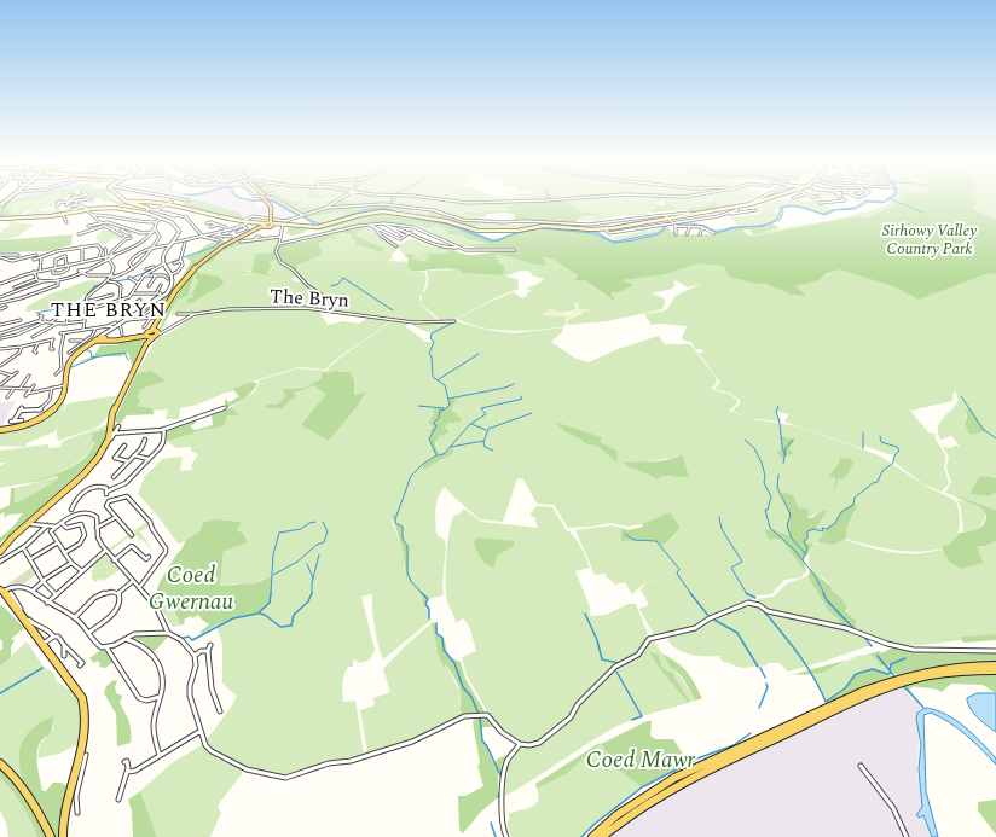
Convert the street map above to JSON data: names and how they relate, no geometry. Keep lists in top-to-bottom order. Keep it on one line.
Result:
{"streets":{"street":["The Bryn"]},"districts":["THE BRYN"],"parks":["Sirhowy Valley Country Park","Coed Gwernau","Coed Mawr"]}
